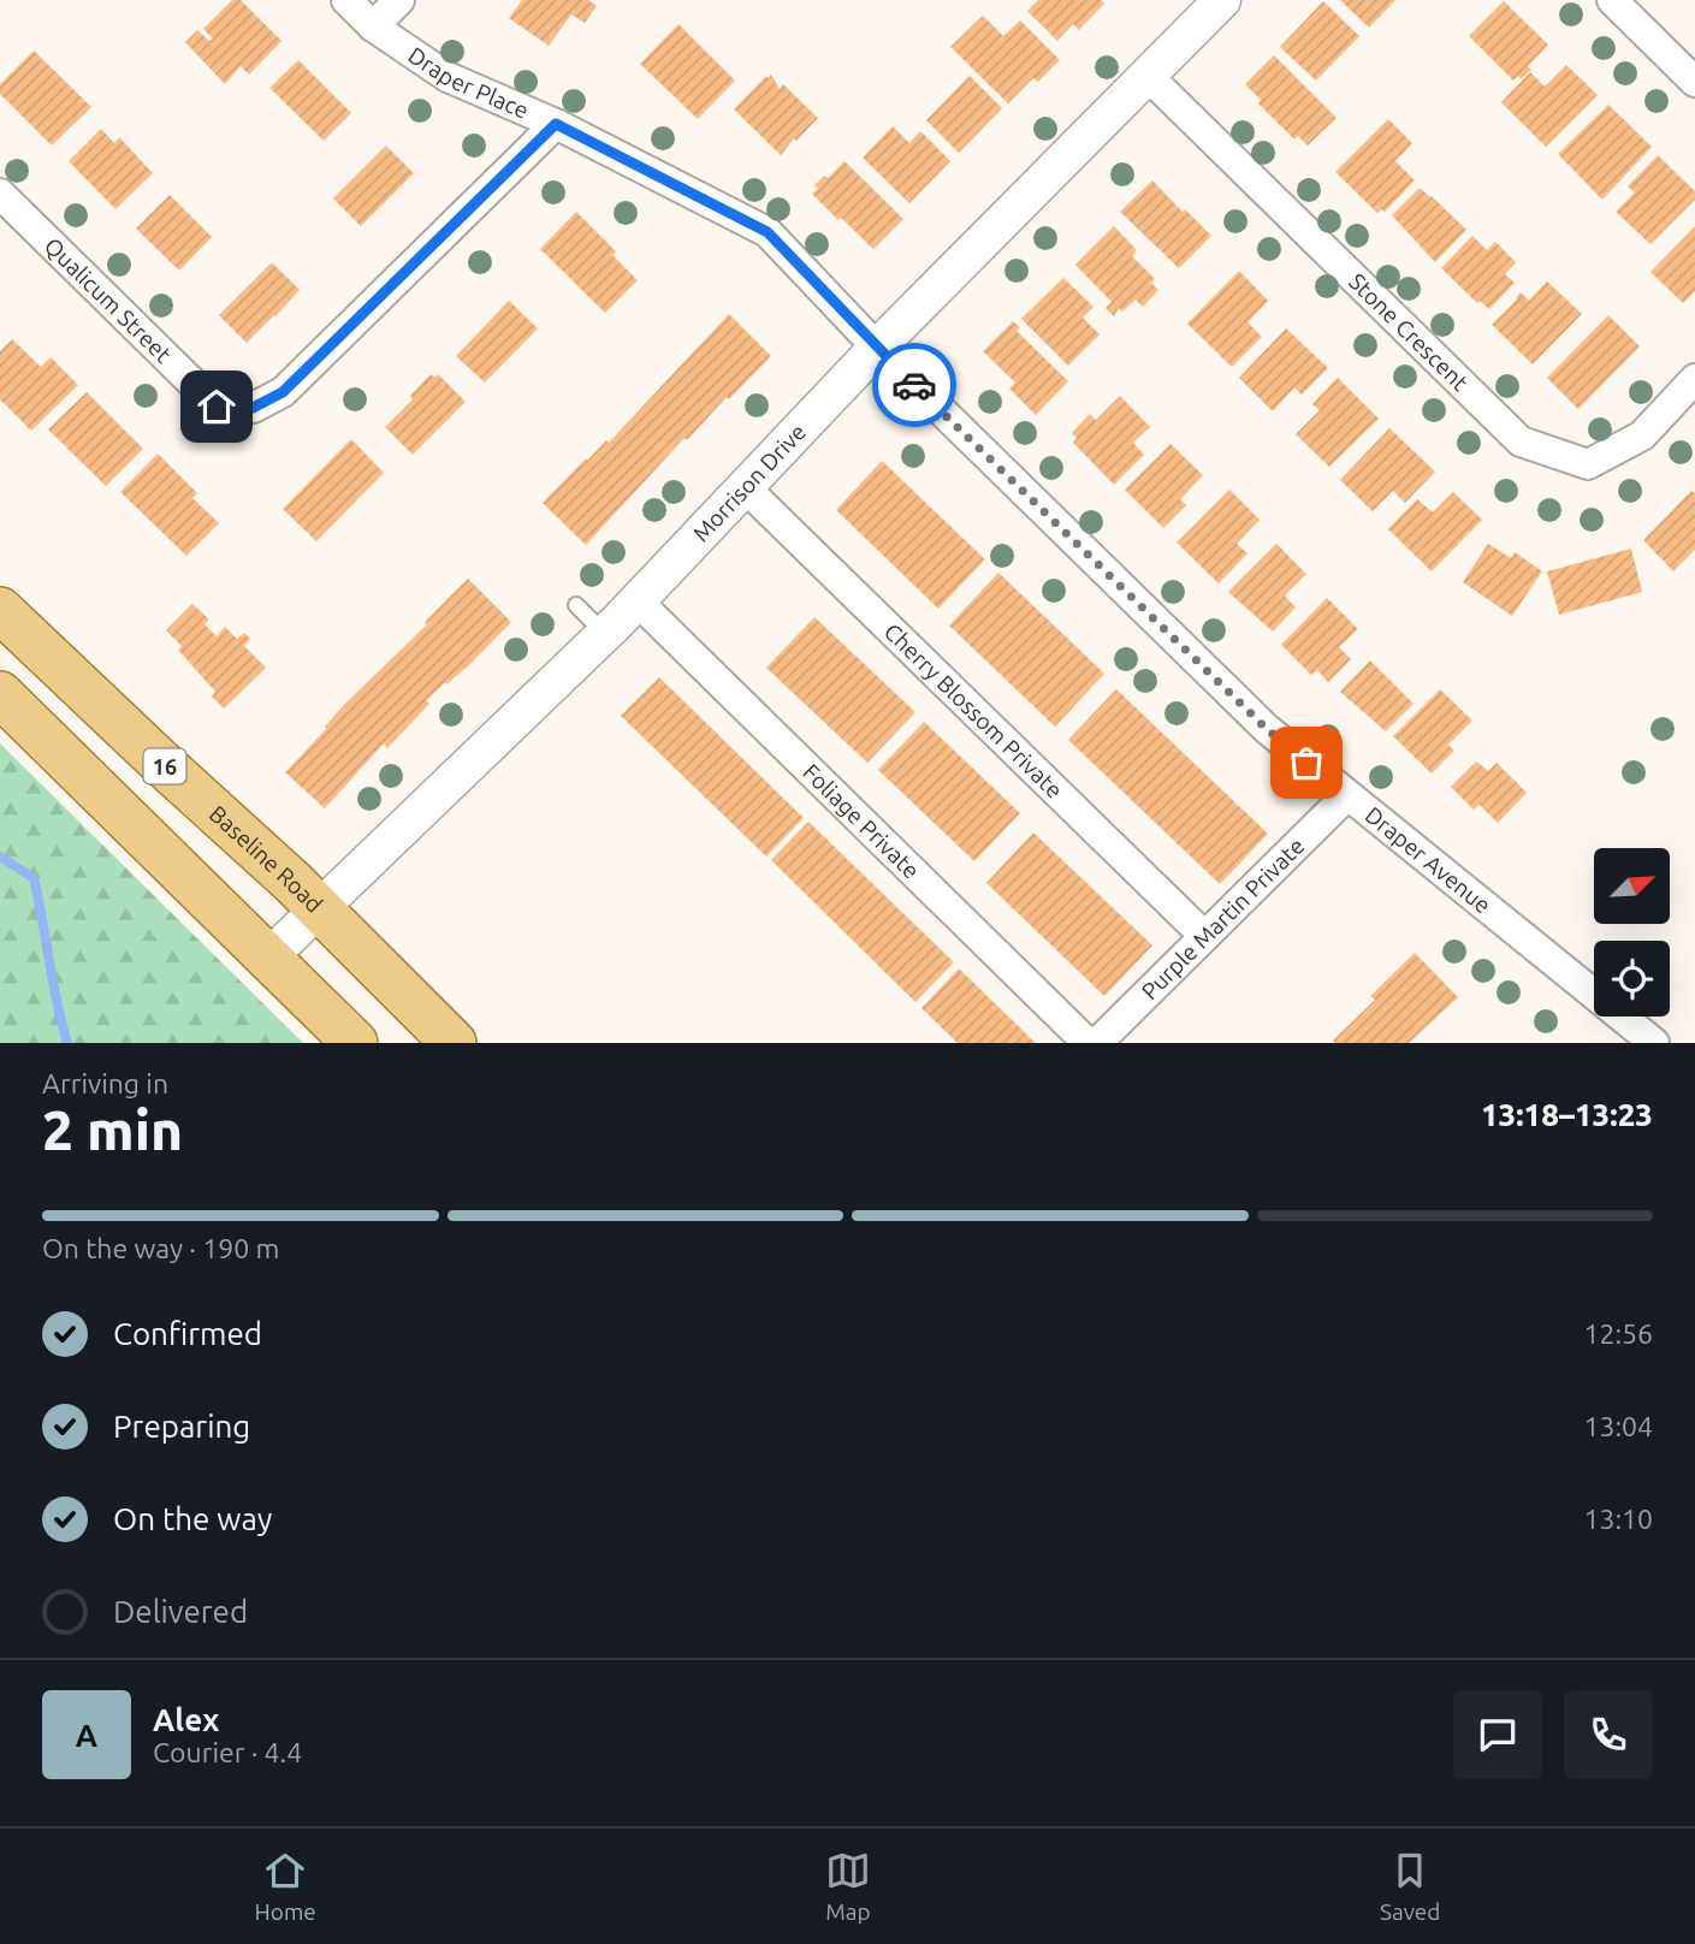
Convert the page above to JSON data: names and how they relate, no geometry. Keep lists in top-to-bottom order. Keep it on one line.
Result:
{"streets":{"main road":["16","Baseline Road"],"street":["Draper Place","Qualicum Street","Stone Crescent","Morrison Drive","Cherry Blossom Private","Foliage Private","Draper Avenue","Purple Martin Private"]},"crossings":[["Draper Place","Qualicum Street"],["Draper Place","Draper Avenue"],["Stone Crescent","Morrison Drive"],["Morrison Drive","Cherry Blossom Private"],["Morrison Drive","Foliage Private"],["Morrison Drive","Baseline Road"],["Morrison Drive","Draper Avenue"],["Cherry Blossom Private","Purple Martin Private"],["Draper Avenue","Purple Martin Private"]],"north":"top right","page":{"heading":["2 min","Arriving in","13:18–13:23"],"panel":["Alex","Courier · 4.4"],"bar":"On the way · 190 m","list":[["Confirmed","12:56"],["Preparing","13:04"],["On the way","13:10"],"Delivered"],"round":"A","tabs":["Home","Map","Saved"]}}
